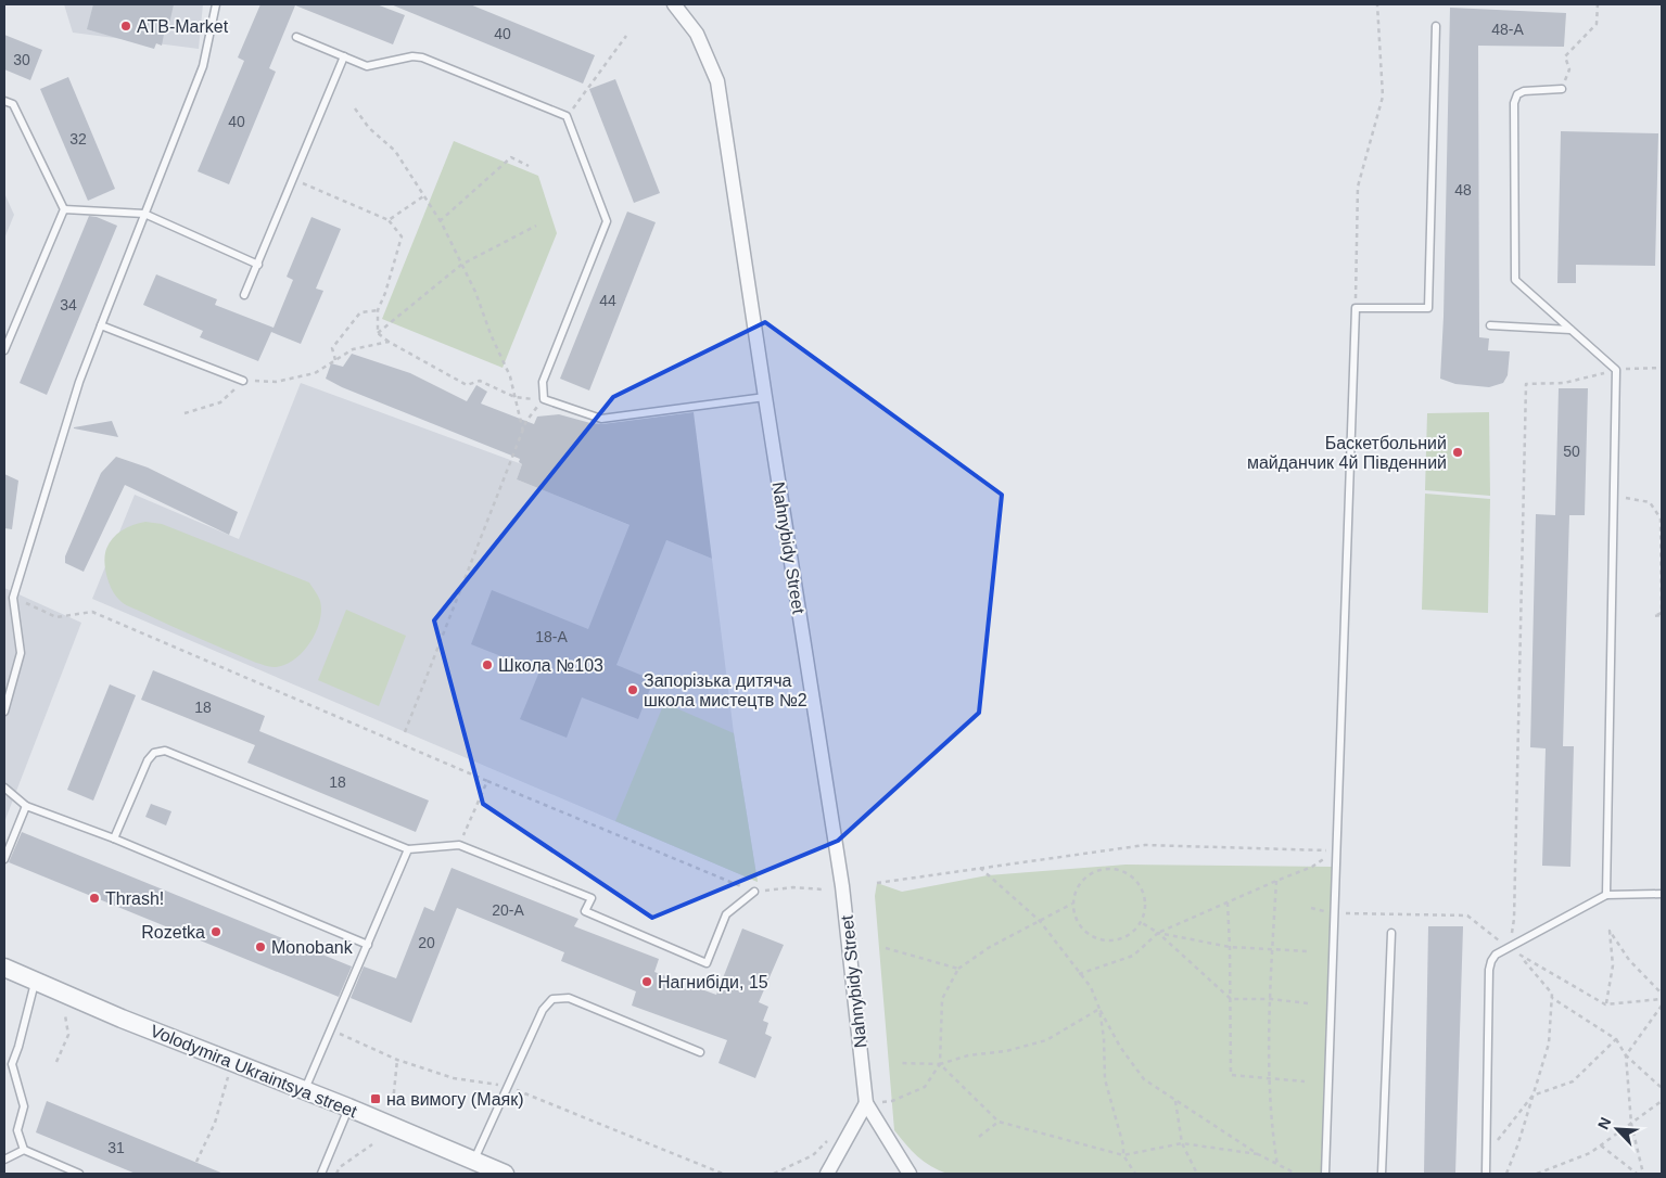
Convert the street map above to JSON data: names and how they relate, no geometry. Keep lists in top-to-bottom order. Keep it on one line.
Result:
{"streets":{"street":["Nahnybidy Street","Volodymira Ukraintsya street"]},"places":{"other":["ATB-Market","Баскетбольний майданчик 4й Південний","Школа №103","Запорізька дитяча школа мистецтв №2","Thrash!","Rozetka","Monobank","Нагнибіди, 15"],"transit":["на вимогу (Маяк)"]},"house_numbers":["48-А","40","30","40","32","48","44","34","50","18-А","18","18","20-А","20","31"],"north":"top left"}
